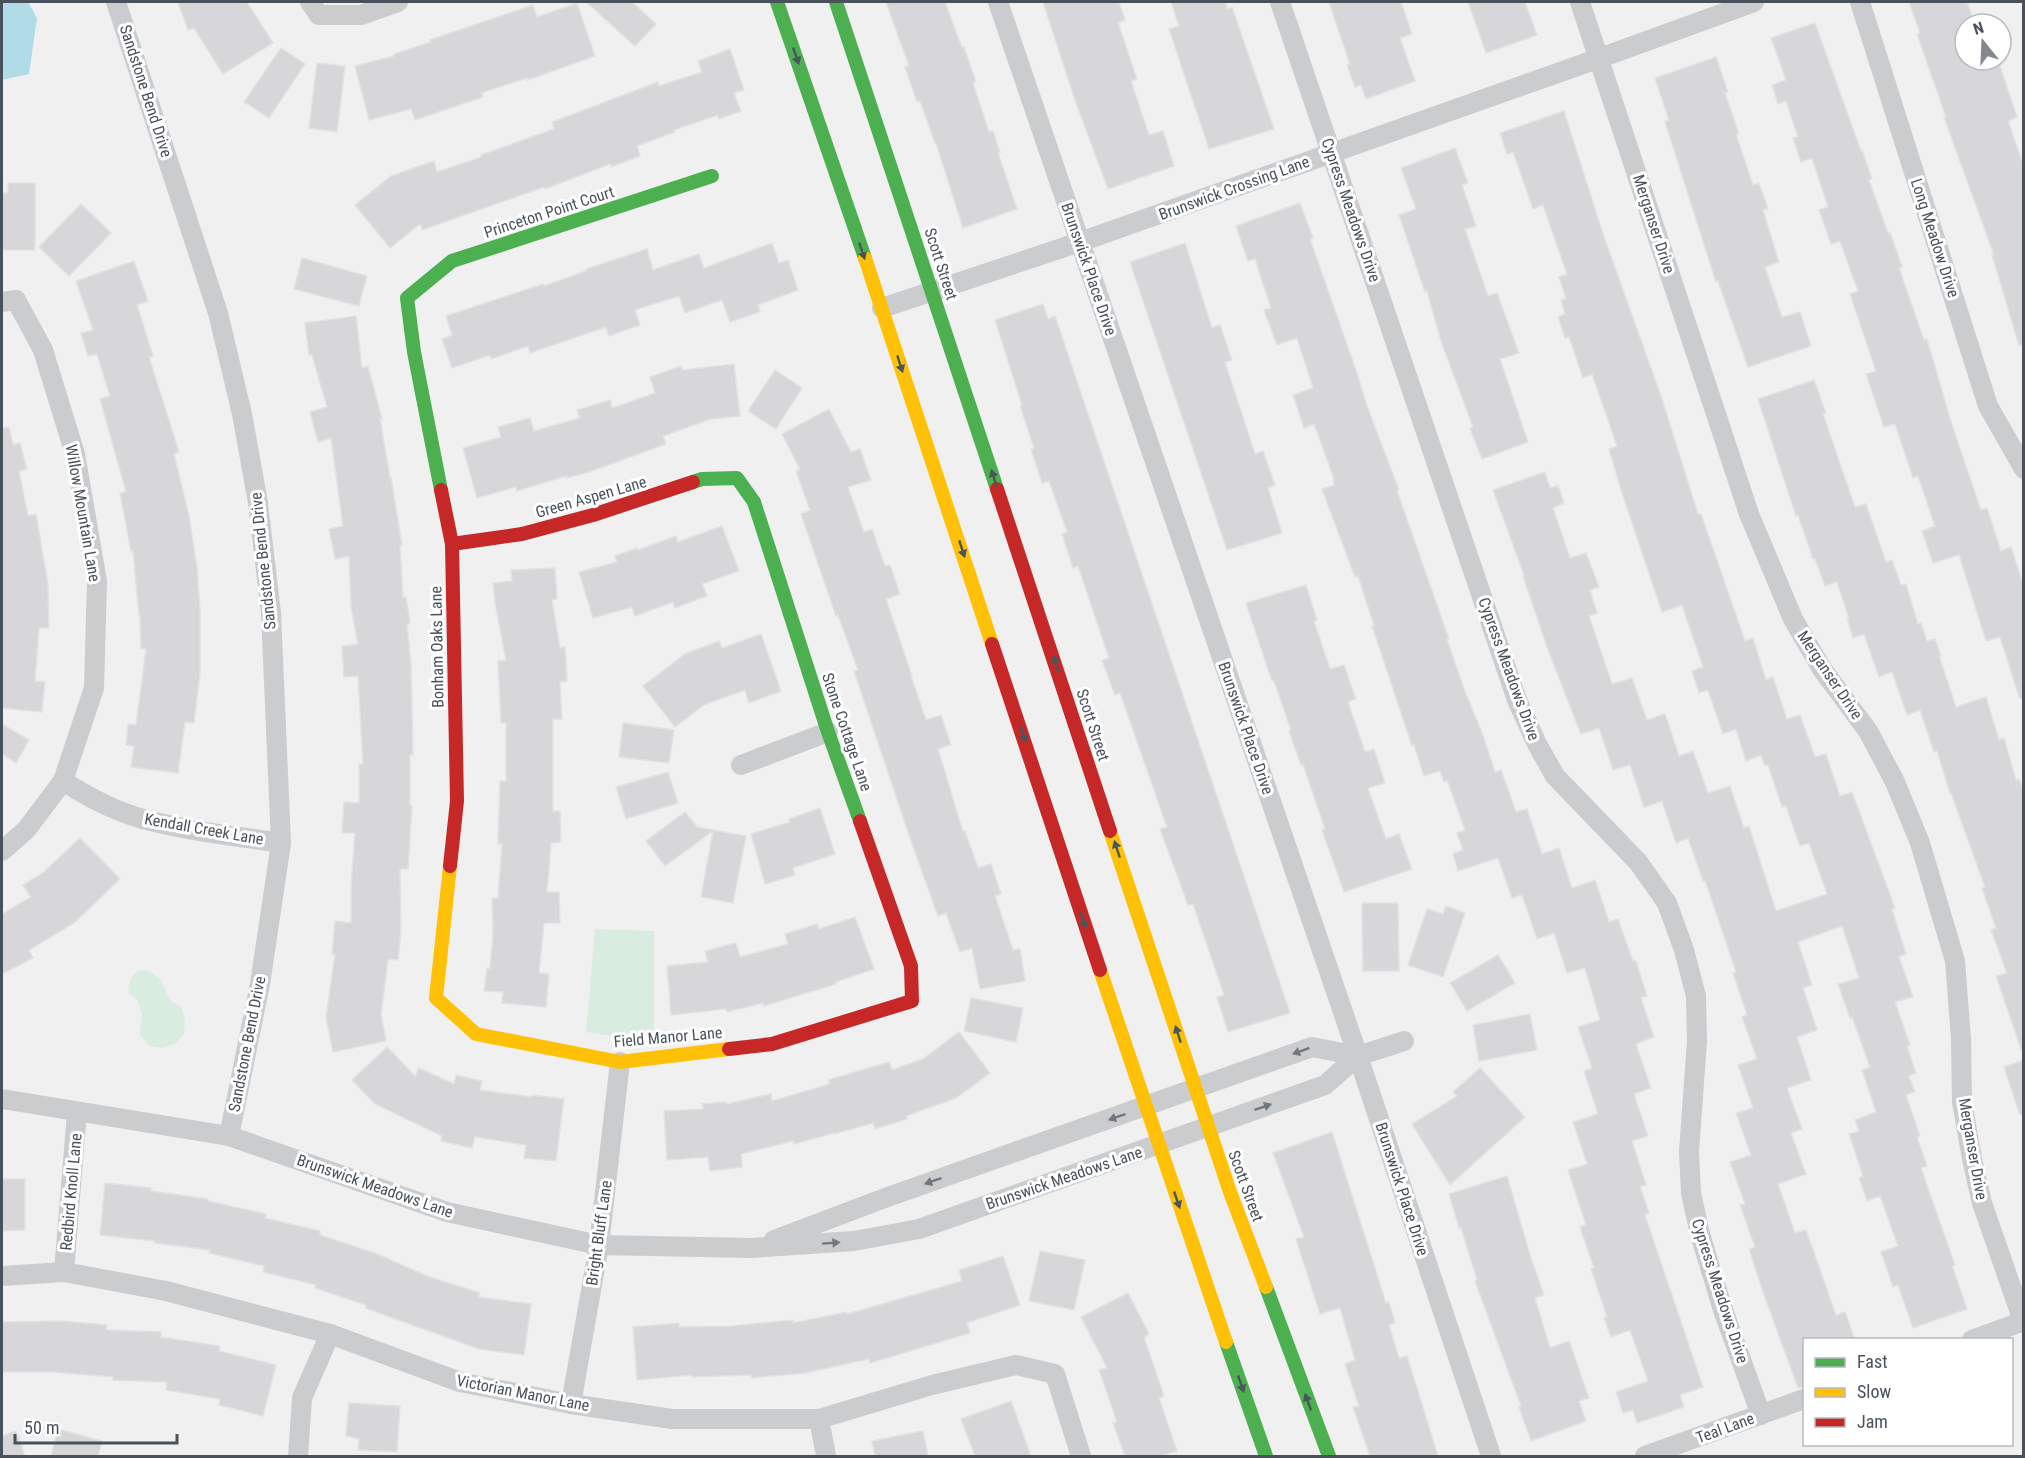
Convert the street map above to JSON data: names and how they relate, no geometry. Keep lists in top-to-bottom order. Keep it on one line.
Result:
{"streets":{"main road":["Princeton Point Court","Scott Street","Green Aspen Lane","Bonham Oaks Lane","Stone Cottage Lane","Field Manor Lane"],"street":["Sandstone Bend Drive","Brunswick Crossing Lane","Cypress Meadows Drive","Merganser Drive","Long Meadow Drive","Brunswick Place Drive","Willow Mountain Lane","Kendall Creek Lane","Brunswick Meadows Lane","Redbird Knoll Lane","Bright Bluff Lane","Victorian Manor Lane","Teal Lane"]},"crossings":[["Sandstone Bend Drive","Kendall Creek Lane"],["Sandstone Bend Drive","Brunswick Meadows Lane"],["Brunswick Crossing Lane","Cypress Meadows Drive"],["Brunswick Crossing Lane","Merganser Drive"],["Brunswick Crossing Lane","Scott Street"],["Brunswick Crossing Lane","Brunswick Place Drive"],["Cypress Meadows Drive","Teal Lane"],["Princeton Point Court","Bonham Oaks Lane"],["Scott Street","Brunswick Meadows Lane"],["Brunswick Place Drive","Brunswick Meadows Lane"],["Green Aspen Lane","Bonham Oaks Lane"],["Green Aspen Lane","Stone Cottage Lane"],["Willow Mountain Lane","Kendall Creek Lane"],["Bonham Oaks Lane","Field Manor Lane"],["Stone Cottage Lane","Field Manor Lane"],["Field Manor Lane","Bright Bluff Lane"],["Brunswick Meadows Lane","Redbird Knoll Lane"],["Brunswick Meadows Lane","Bright Bluff Lane"],["Redbird Knoll Lane","Victorian Manor Lane"],["Bright Bluff Lane","Victorian Manor Lane"]],"legend":["Fast","Slow","Jam"],"scale_bar":"50 m","north":"top"}
